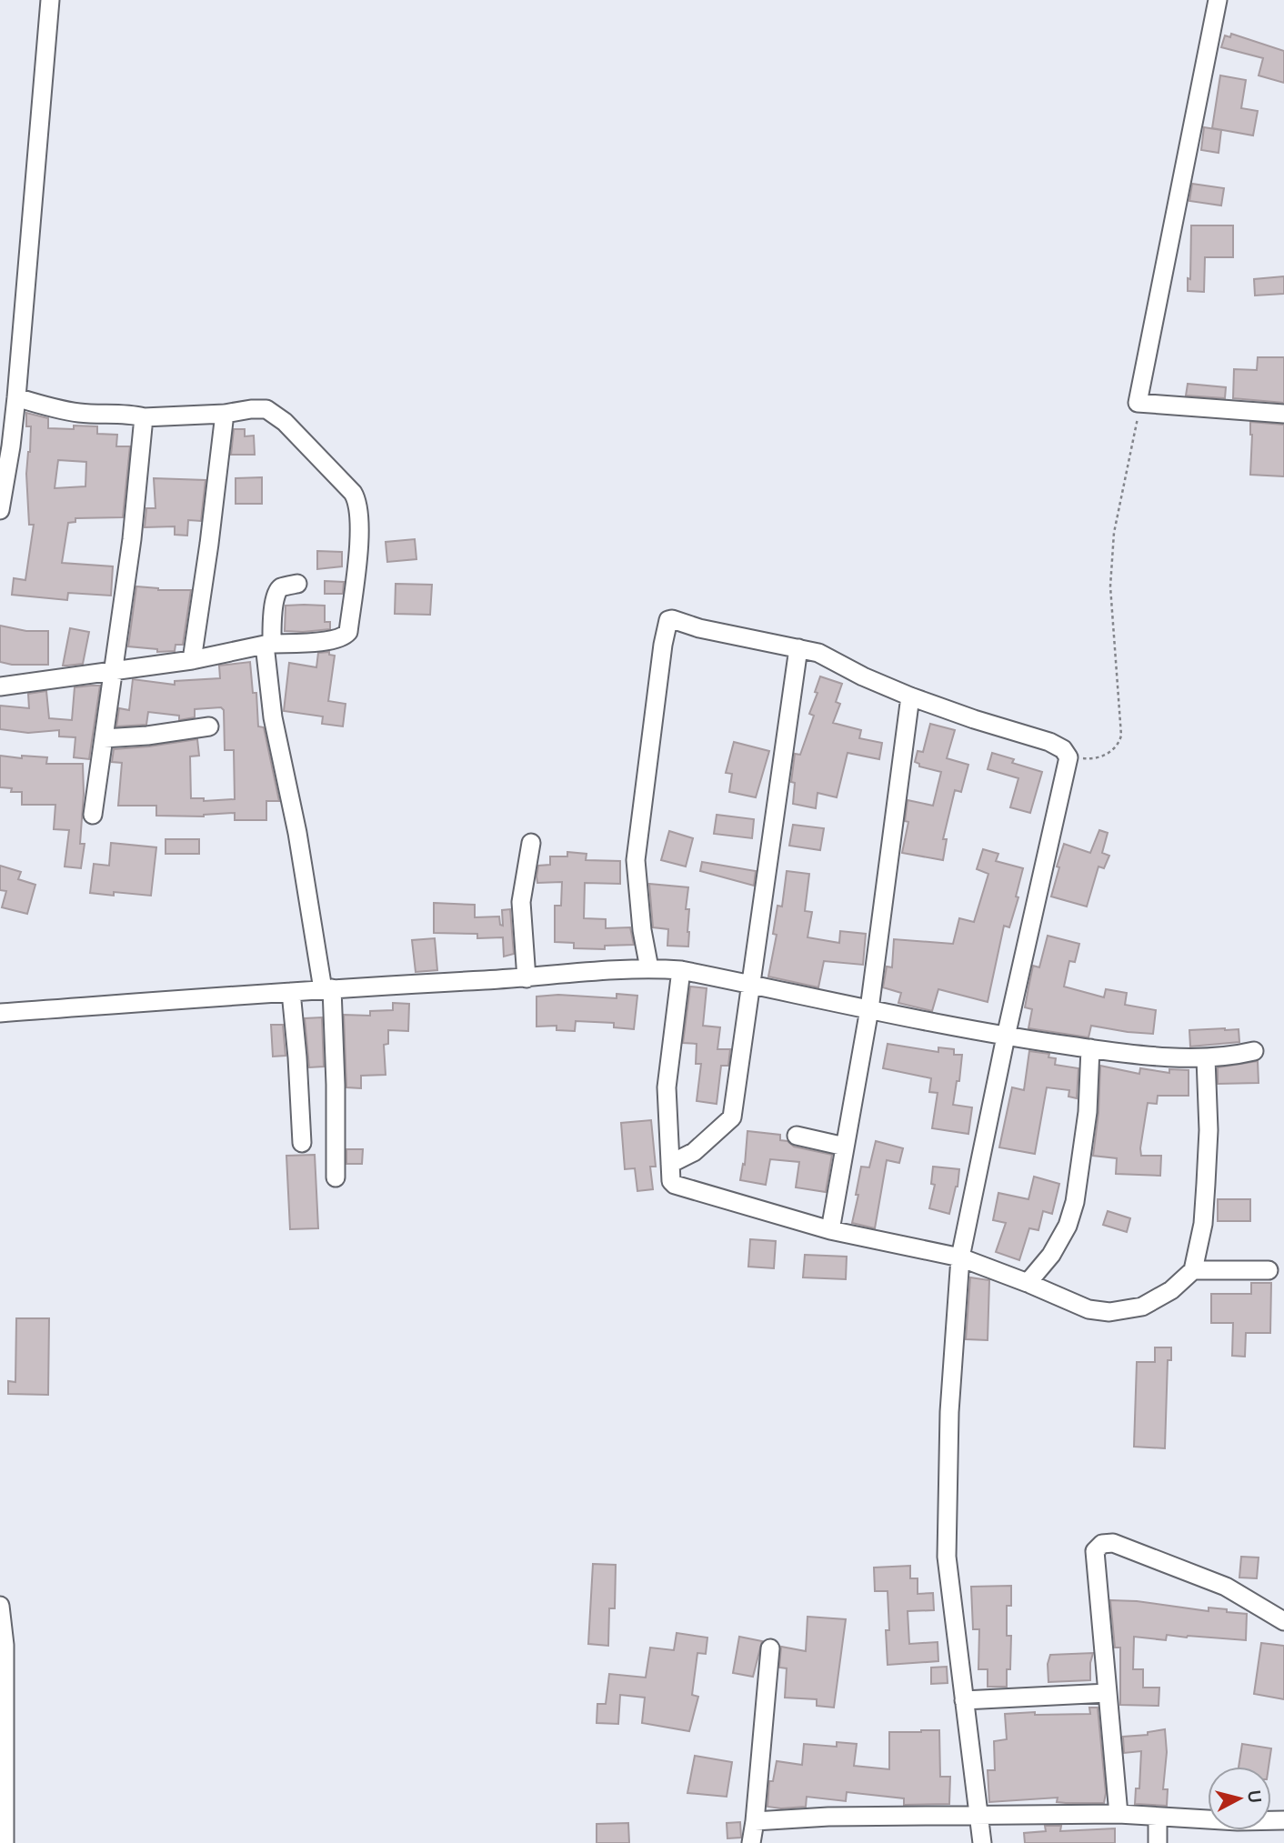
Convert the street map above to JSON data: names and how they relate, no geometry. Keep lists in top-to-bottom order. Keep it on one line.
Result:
{"north":"right"}
